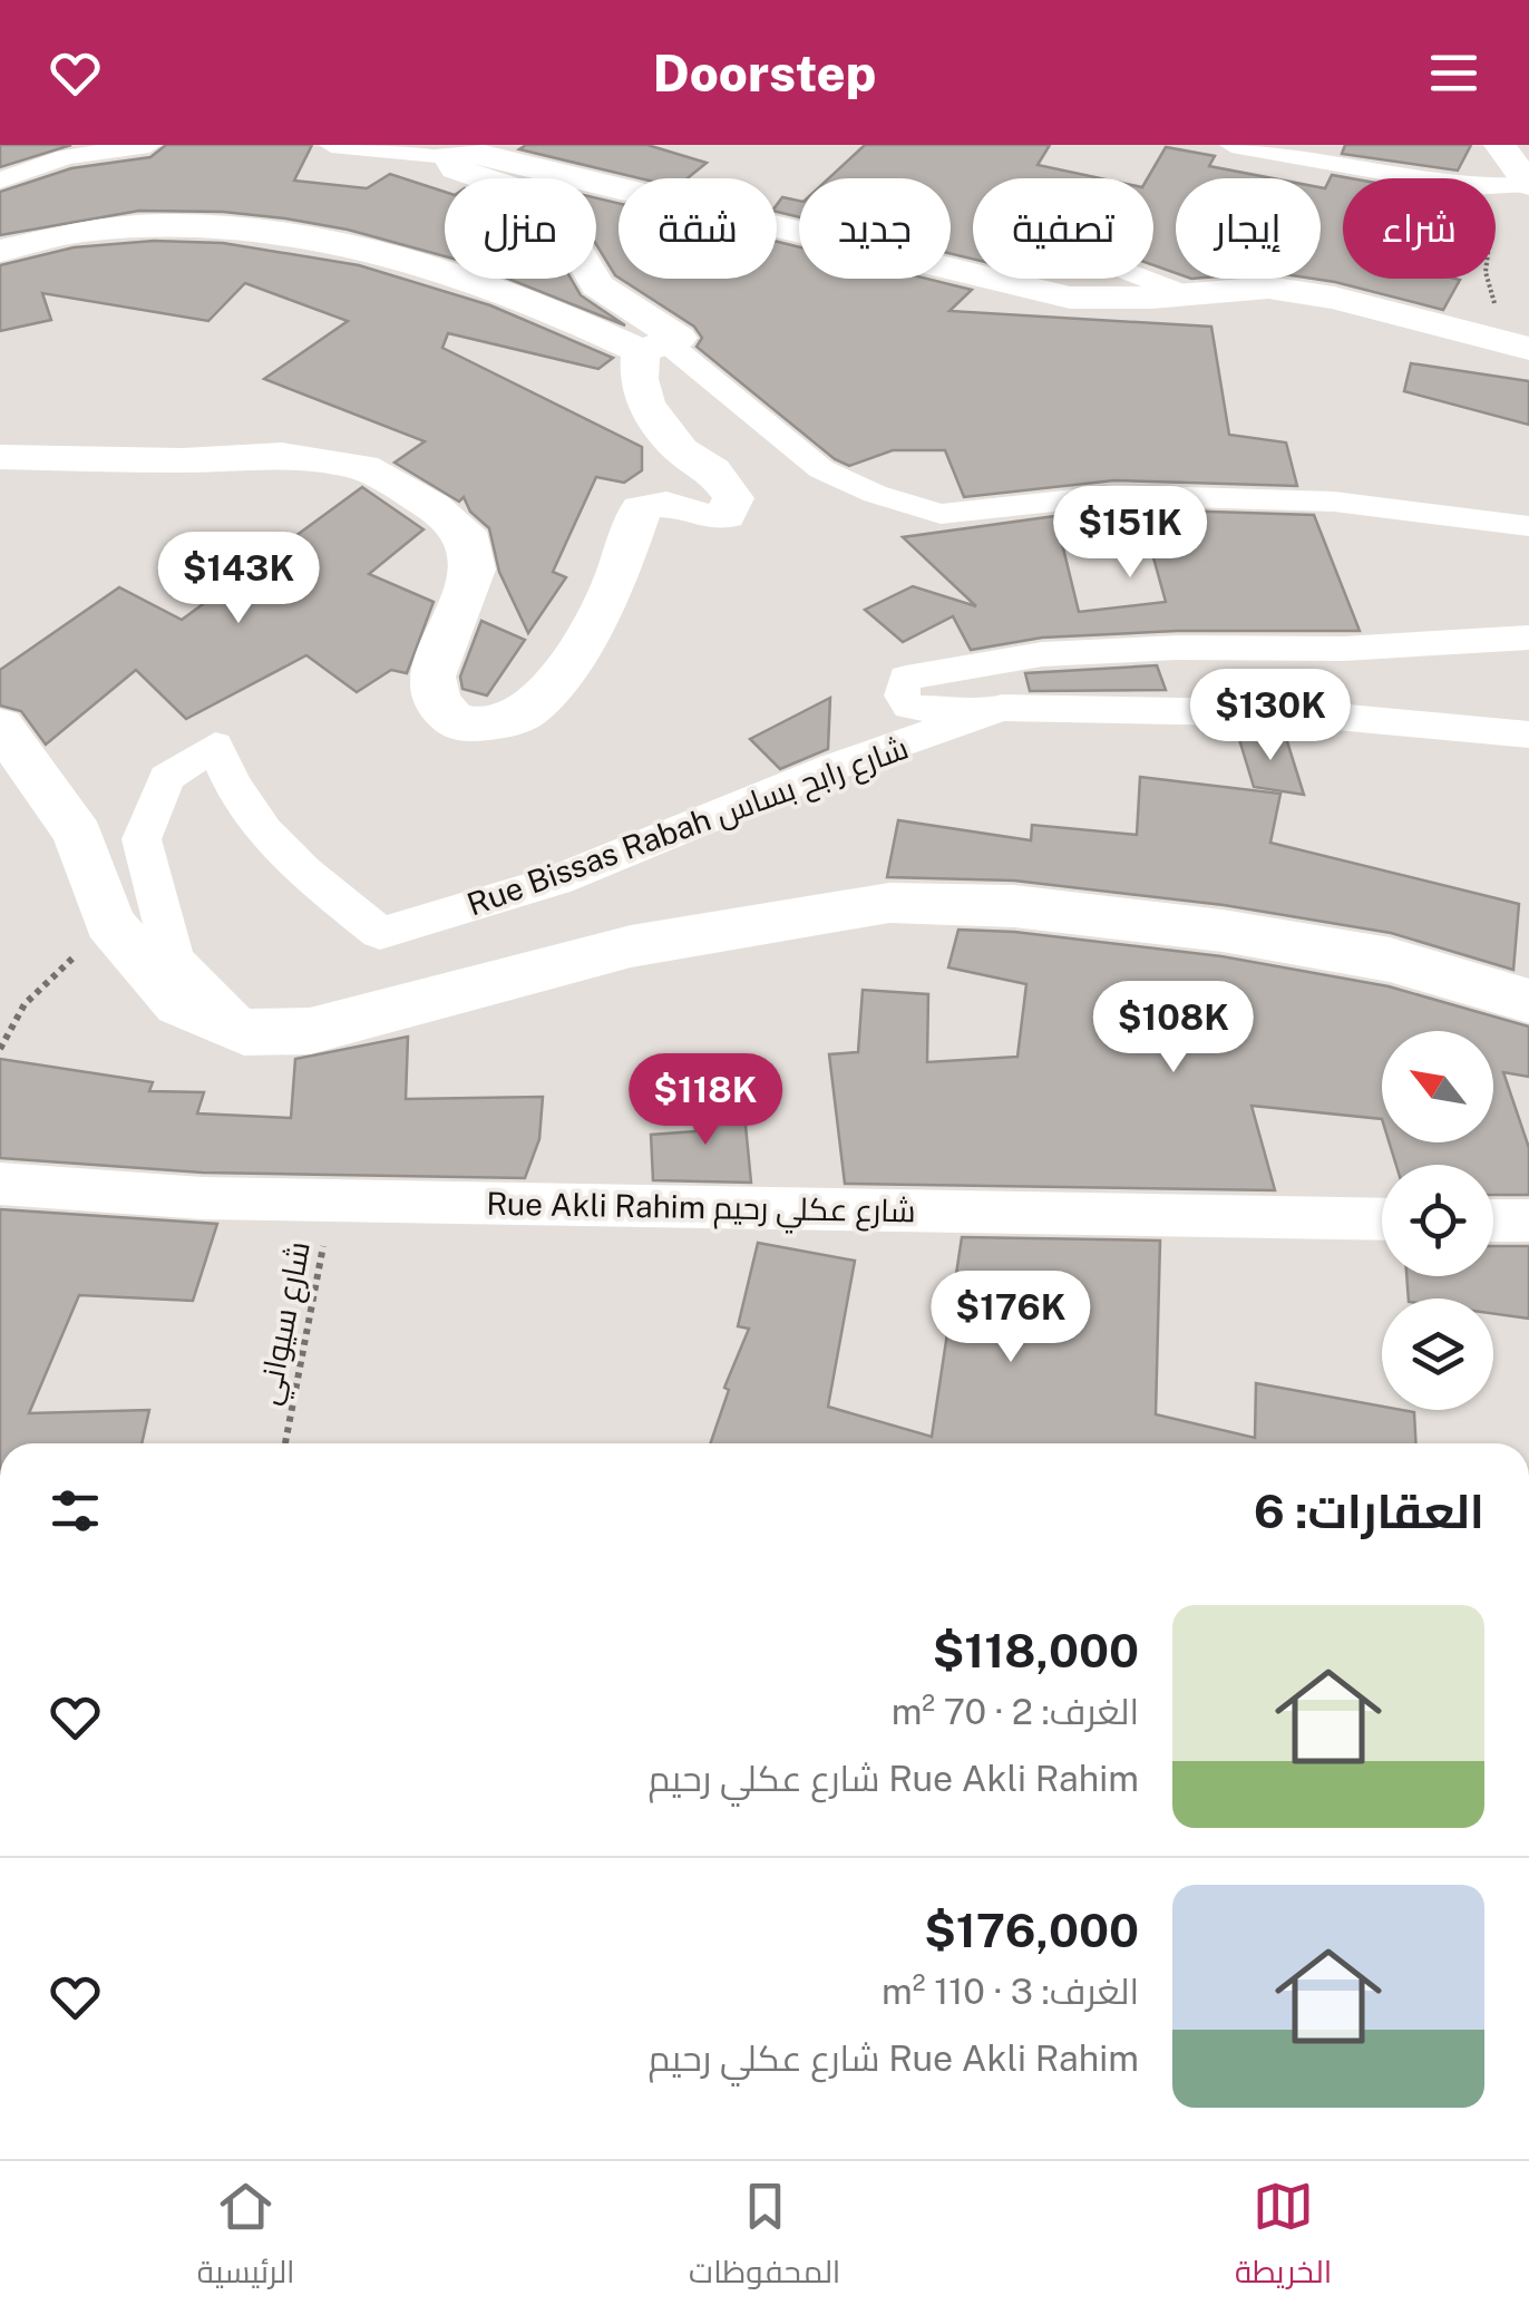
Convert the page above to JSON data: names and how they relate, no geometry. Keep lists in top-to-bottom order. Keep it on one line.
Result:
{"streets":{"street":["Rue Bissas Rabah شارع رابح بساس","Rue Akli Rahim شارع عكلي رحيم"],"path":["شارع سيواني"]},"crossings":[["Rue Akli Rahim شارع عكلي رحيم","شارع سيواني"]],"north":"top left","page":{"header":"Doorstep","chip":["شراء","إيجار","تصفية","جديد","شقة","منزل"],"price":["$151K","$143K","$130K","$108K","$118K","$176K"],"heading":"العقارات: 6","list":[{"name":"$118,000","note":"الغرف: 2 · 70 m² · Rue Akli Rahim شارع عكلي رحيم"},{"name":"$176,000","note":"الغرف: 3 · 110 m² · Rue Akli Rahim شارع عكلي رحيم"}],"tabs":["الخريطة","المحفوظات","الرئيسية"]}}
